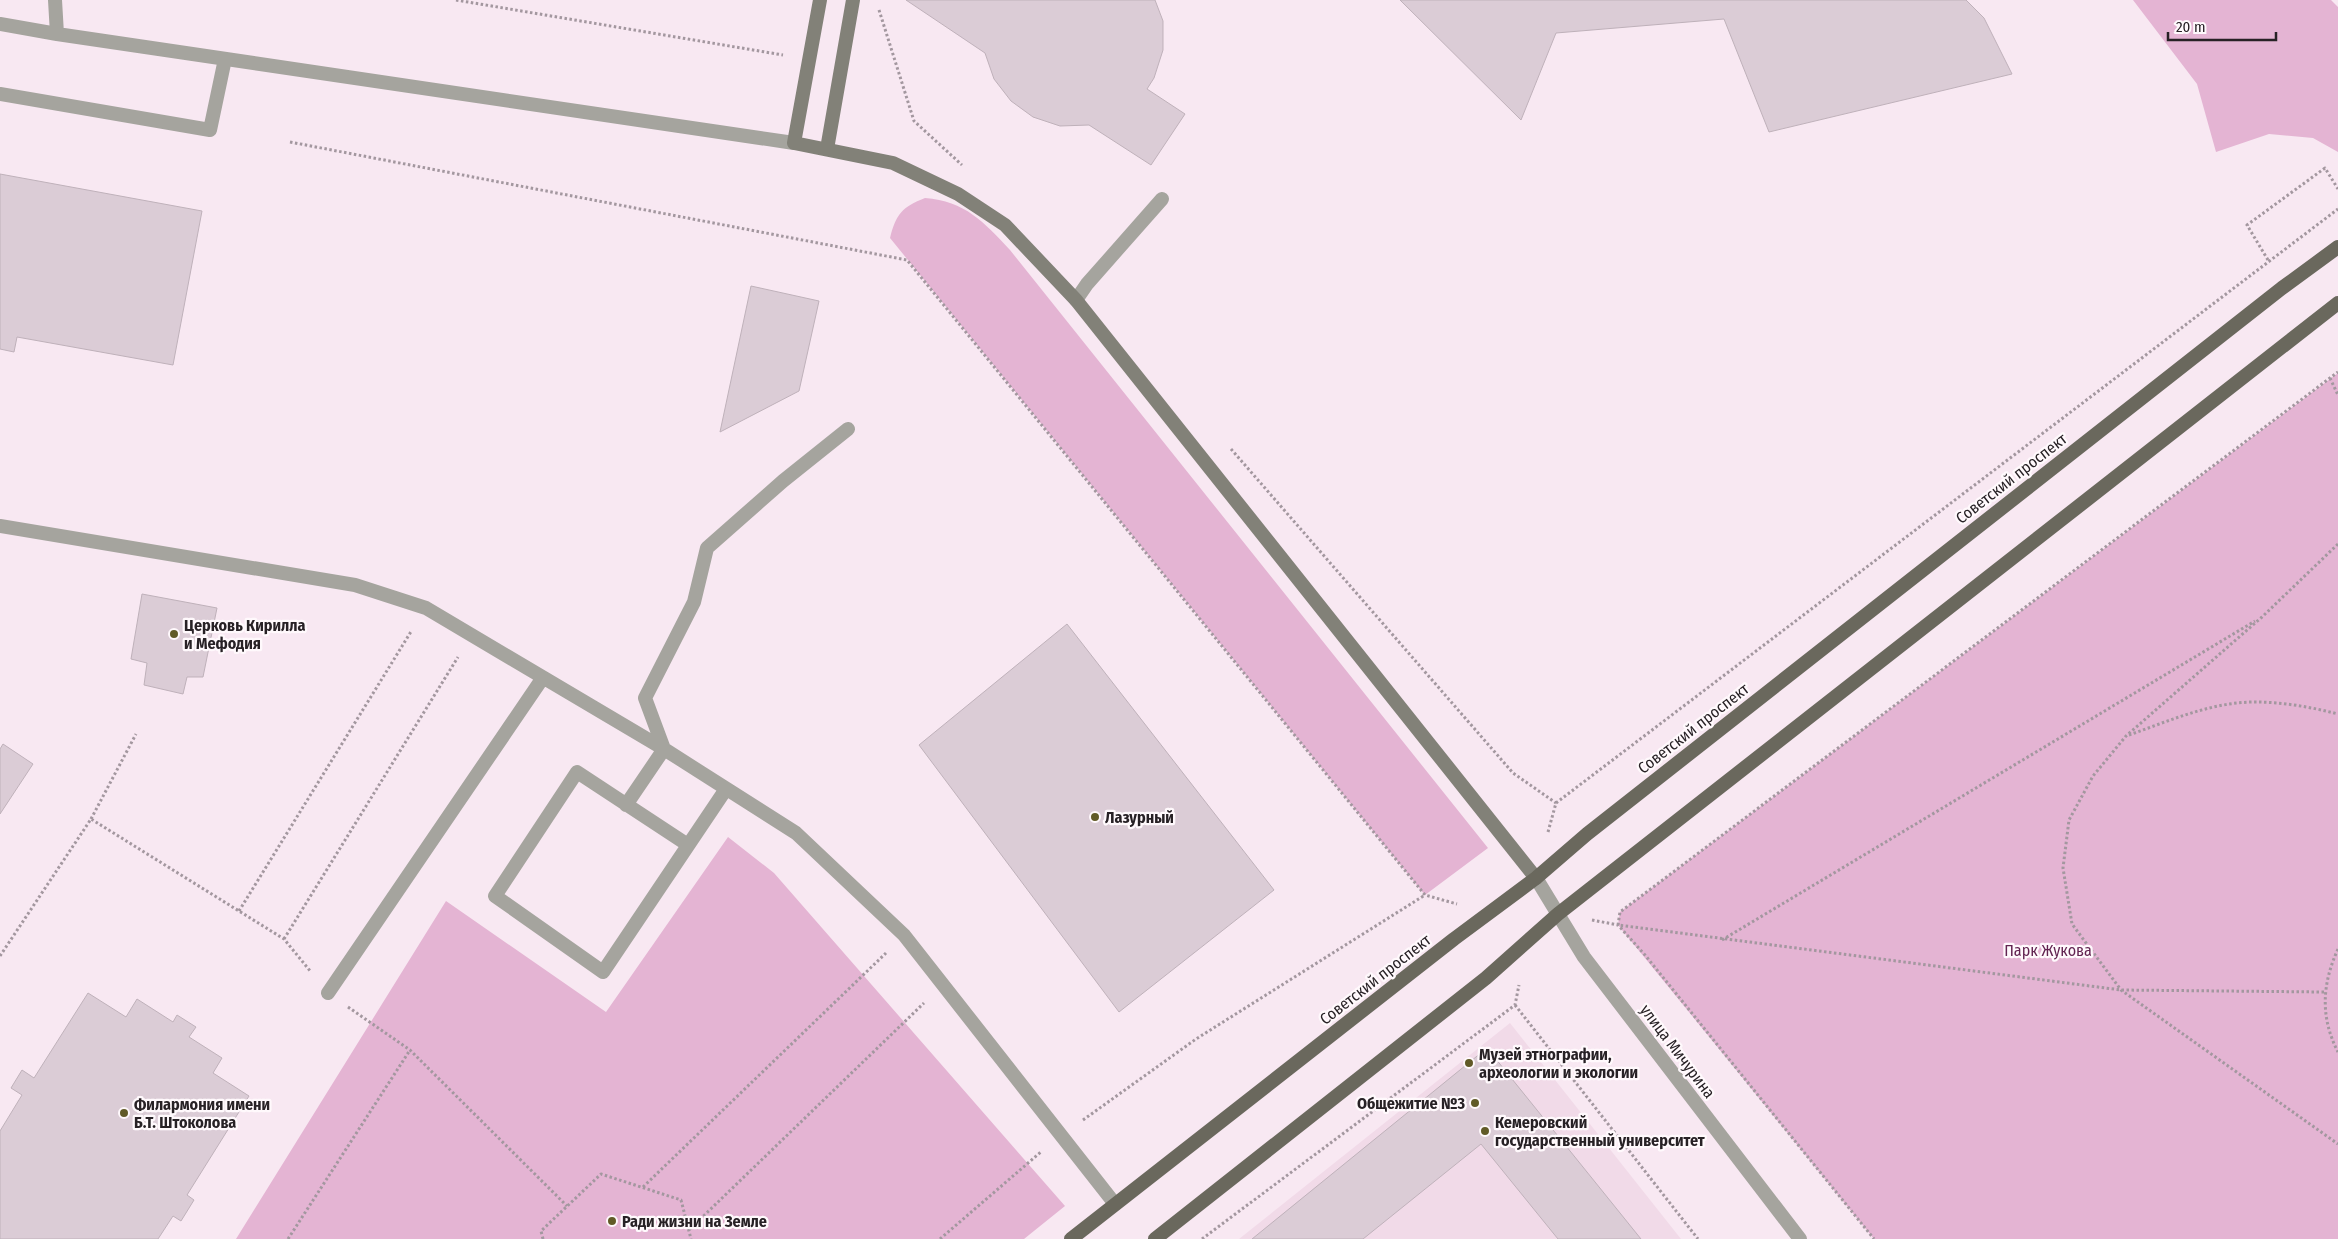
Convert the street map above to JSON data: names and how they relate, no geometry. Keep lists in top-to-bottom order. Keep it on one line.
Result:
{"streets":{"main road":["Советский проспект"],"street":["улица Мичурина"]},"crossings":[["Советский проспект","улица Мичурина"]],"parks":["Парк Жукова"],"places":["Церковь Кирилла и Мефодия","Лазурный","Музей этнографии, археологии и экологии","Общежитие №3","Филармония имени Б.Т. Штоколова","Кемеровский государственный университет","Ради жизни на Земле"],"scale_bar":"20 m"}
